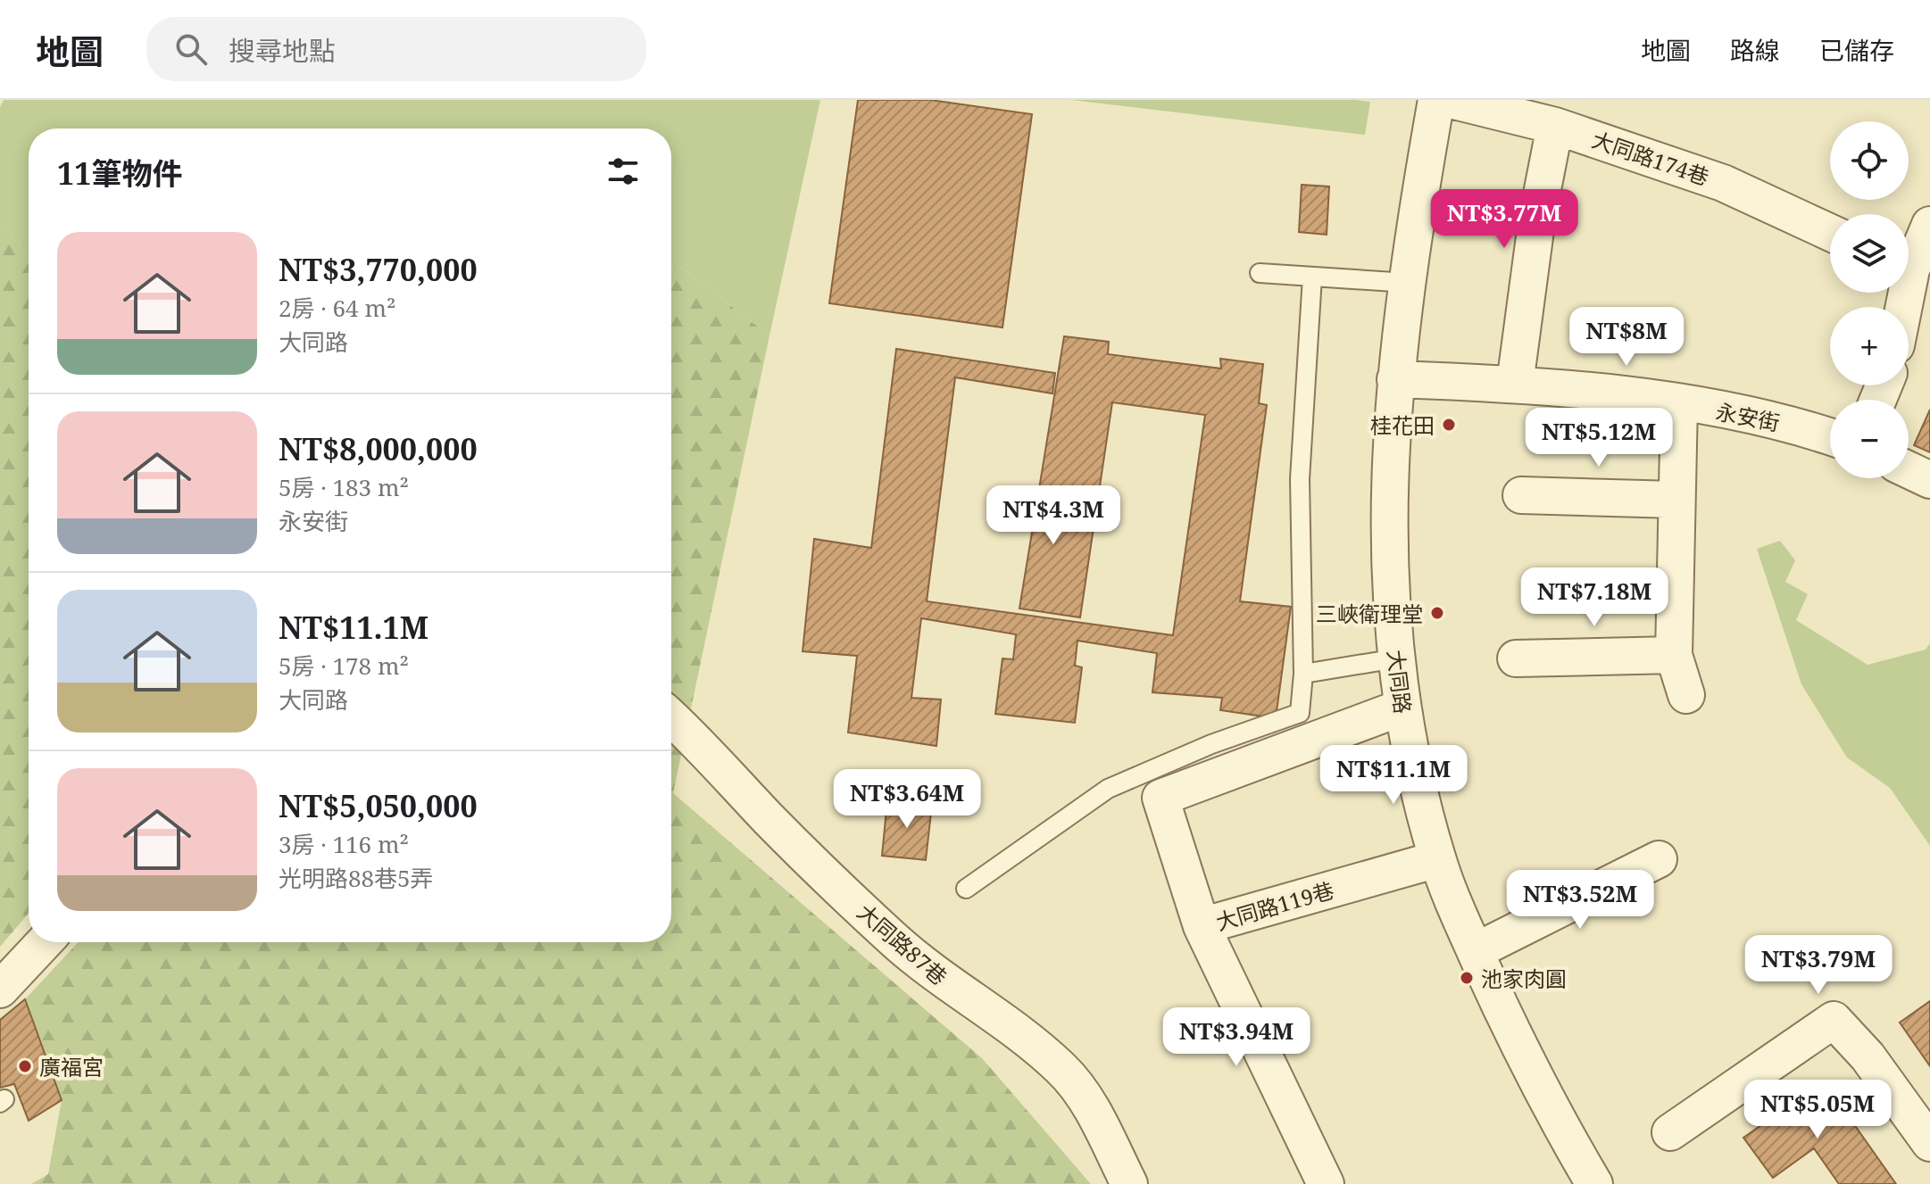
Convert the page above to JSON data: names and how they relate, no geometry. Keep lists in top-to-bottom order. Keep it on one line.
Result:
{"streets":{"street":["大同路174巷","永安街","大同路","大同路119巷","大同路87巷"]},"crossings":[["永安街","大同路"],["大同路","大同路119巷"]],"places":["桂花田","三峽衛理堂","池家肉圓","廣福宮"],"page":{"header":"地圖","search":"搜尋地點","nav":["地圖","路線","已儲存"],"map_buttons":["+","−"],"heading":"11筆物件","price":["NT$3.77M","NT$8M","NT$5.12M","NT$4.3M","NT$7.18M","NT$11.1M","NT$3.64M","NT$3.52M","NT$3.79M","NT$3.94M","NT$5.05M"],"list":[{"name":"NT$3,770,000","note":"2房 · 64 m² · 大同路"},{"name":"NT$8,000,000","note":"5房 · 183 m² · 永安街"},{"name":"NT$11.1M","note":"5房 · 178 m² · 大同路"},{"name":"NT$5,050,000","note":"3房 · 116 m² · 光明路88巷5弄"}]}}
